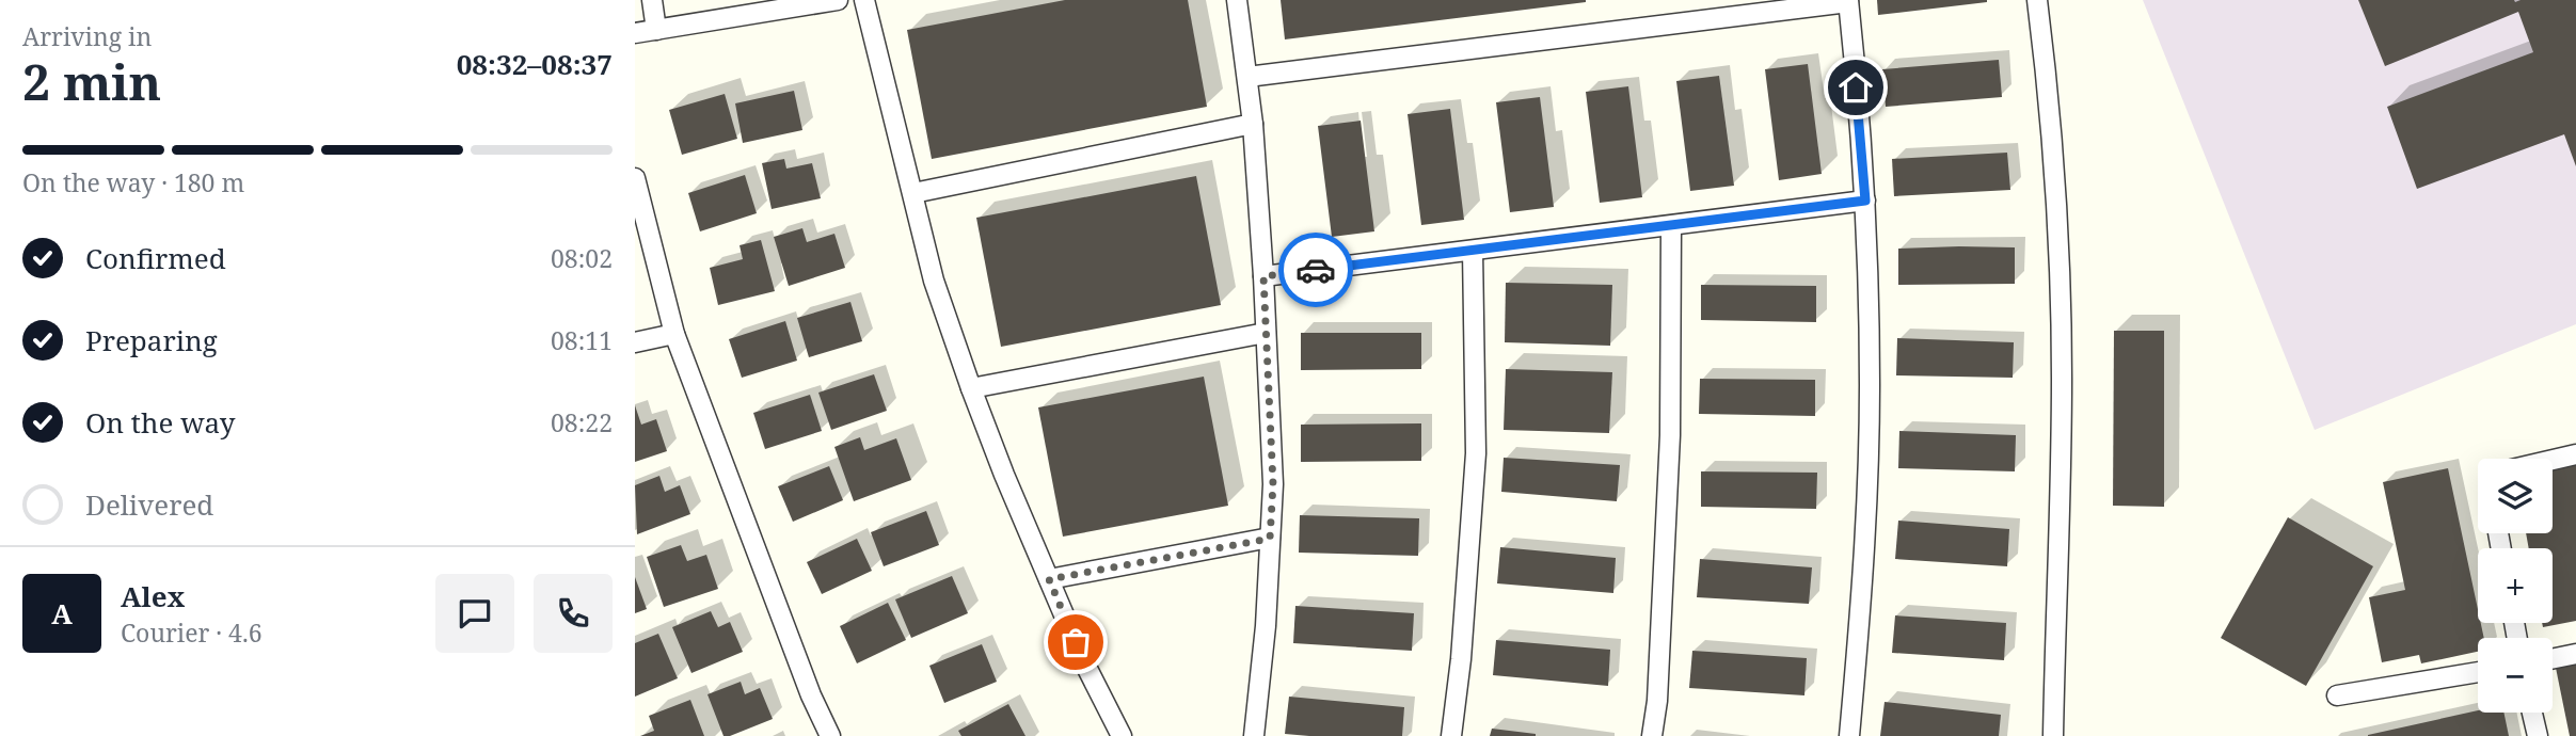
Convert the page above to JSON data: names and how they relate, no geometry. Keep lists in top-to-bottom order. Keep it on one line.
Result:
{"page":{"heading":["2 min","Arriving in","08:32–08:37"],"panel":["Alex","Courier · 4.6"],"bar":"On the way · 180 m","list":[["Confirmed","08:02"],["Preparing","08:11"],["On the way","08:22"],"Delivered"],"map_buttons":["+","−"],"round":"A"}}
